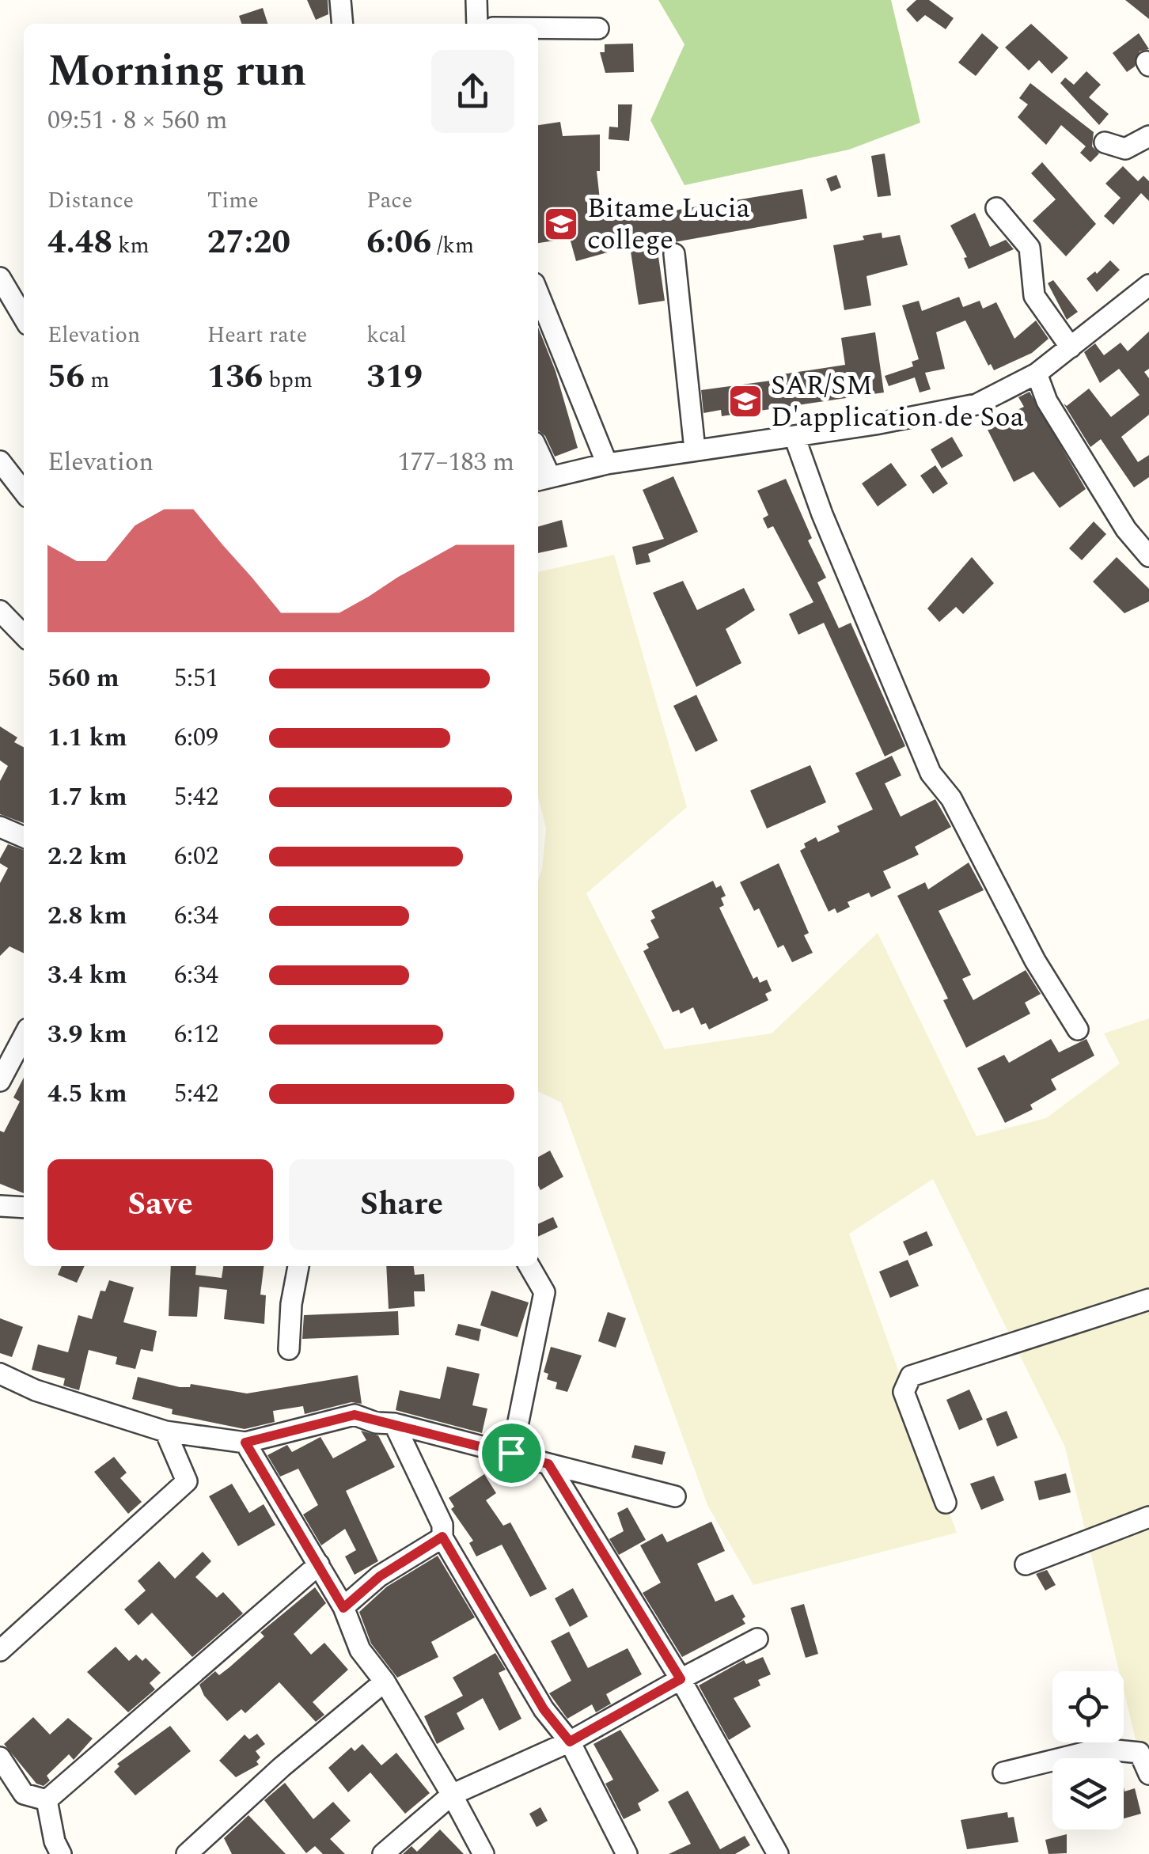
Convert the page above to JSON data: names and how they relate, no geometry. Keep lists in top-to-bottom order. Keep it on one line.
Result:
{"places":{"school or university":["Bitame Lucia college","SAR/SM D'application de Soa"]},"page":{"heading":["Morning run","09:51 · 8 × 560 m"],"stats":[["Distance","4.48 km"],["Time","27:20"],["Pace","6:06 /km"],["Elevation","56 m"],["Heart rate","136 bpm"],["kcal","319"]],"chart":["Elevation","177–183 m"],"list":[{"name":"560 m","note":"5:51"},{"name":"1.1 km","note":"6:09"},{"name":"1.7 km","note":"5:42"},{"name":"2.2 km","note":"6:02"},{"name":"2.8 km","note":"6:34"},{"name":"3.4 km","note":"6:34"},{"name":"3.9 km","note":"6:12"},{"name":"4.5 km","note":"5:42"}],"buttons":["Save","Share"]}}
